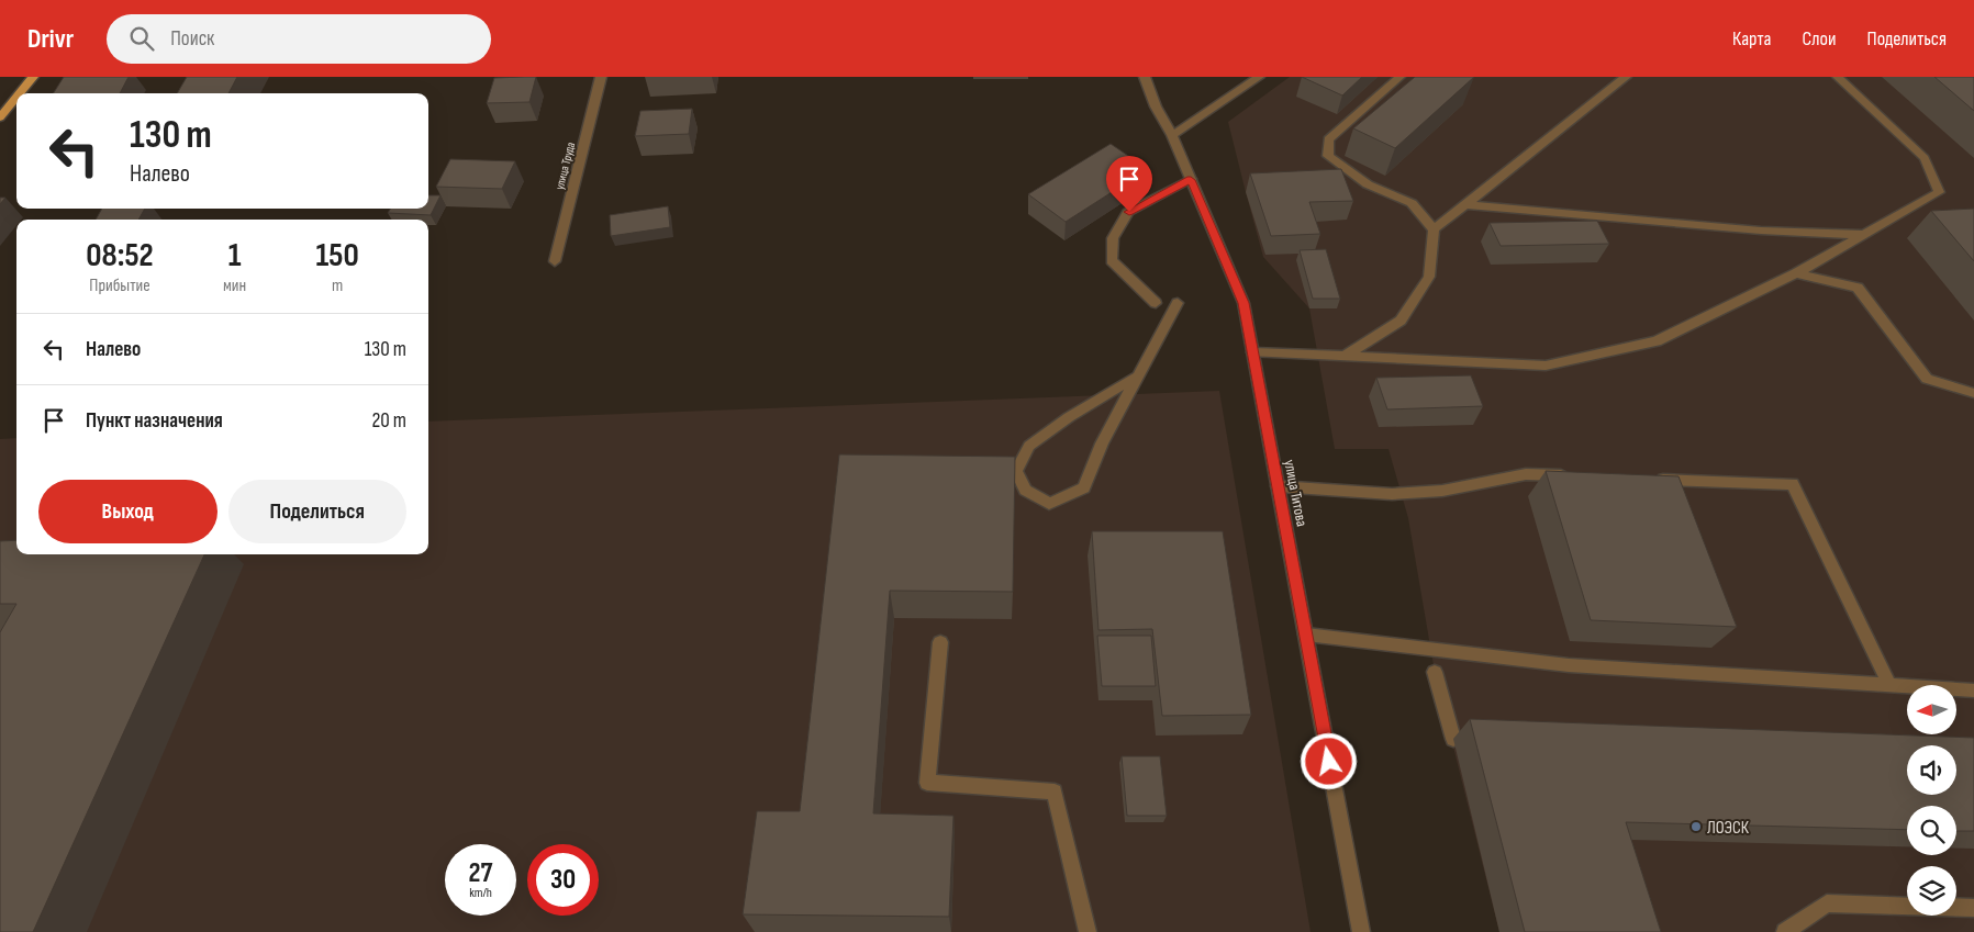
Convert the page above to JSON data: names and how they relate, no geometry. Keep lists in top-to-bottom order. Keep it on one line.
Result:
{"streets":{"street":["улица Труда","улица Титова"]},"places":["ЛОЭСК"],"north":"left","page":{"header":"Drivr","search":"Поиск","nav":["Карта","Слои","Поделиться"],"turn":["130 m","Налево"],"eta":["08:52","Прибытие","1","мин","150","m"],"list":[{"name":"Налево","value":"130 m"},{"name":"Пункт назначения","value":"20 m"}],"buttons":["Выход","Поделиться"],"speed":"27 km/h","limit":"30"}}
